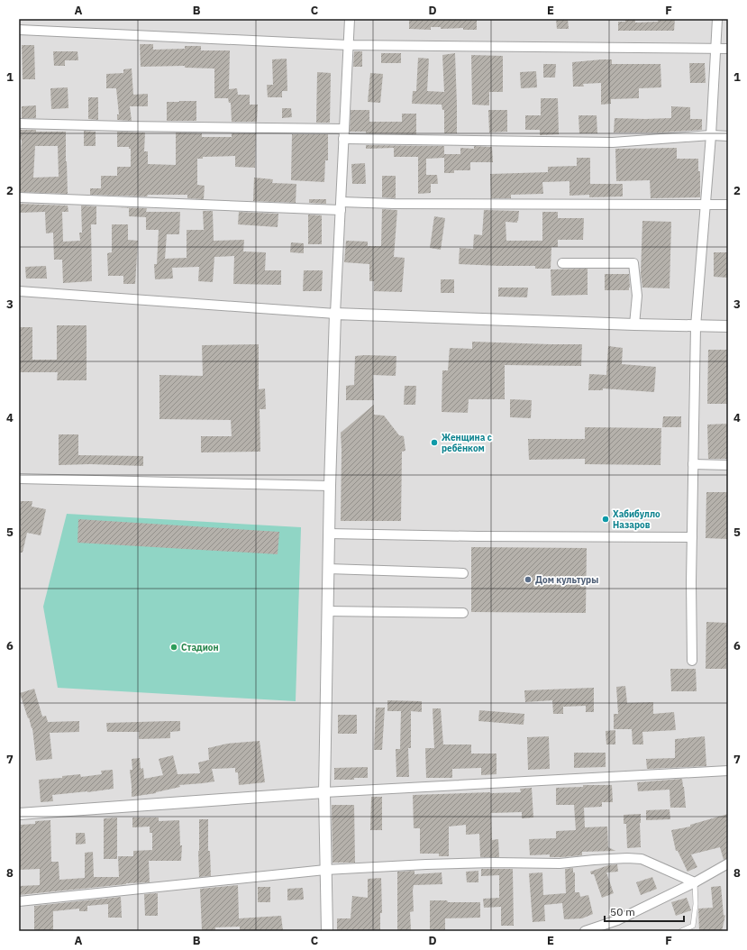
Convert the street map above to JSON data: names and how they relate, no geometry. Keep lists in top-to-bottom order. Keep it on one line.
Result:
{"places":["Женщина с ребёнком","Хабибулло Назаров","Дом культуры","Стадион"],"scale_bar":"50 m","grid":{"columns":["A","B","C","D","E","F"],"rows":["1","2","3","4","5","6","7","8"]}}
